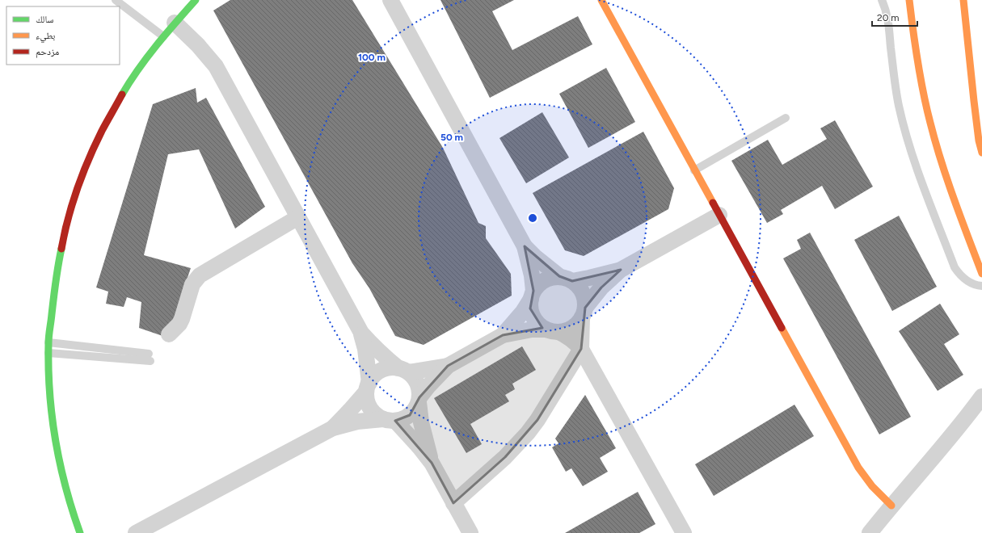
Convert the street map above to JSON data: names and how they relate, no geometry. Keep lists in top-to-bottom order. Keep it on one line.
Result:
{"legend":["سالك","بطيء","مزدحم"],"scale_bar":"20 m","rings":["100 m","50 m"]}
